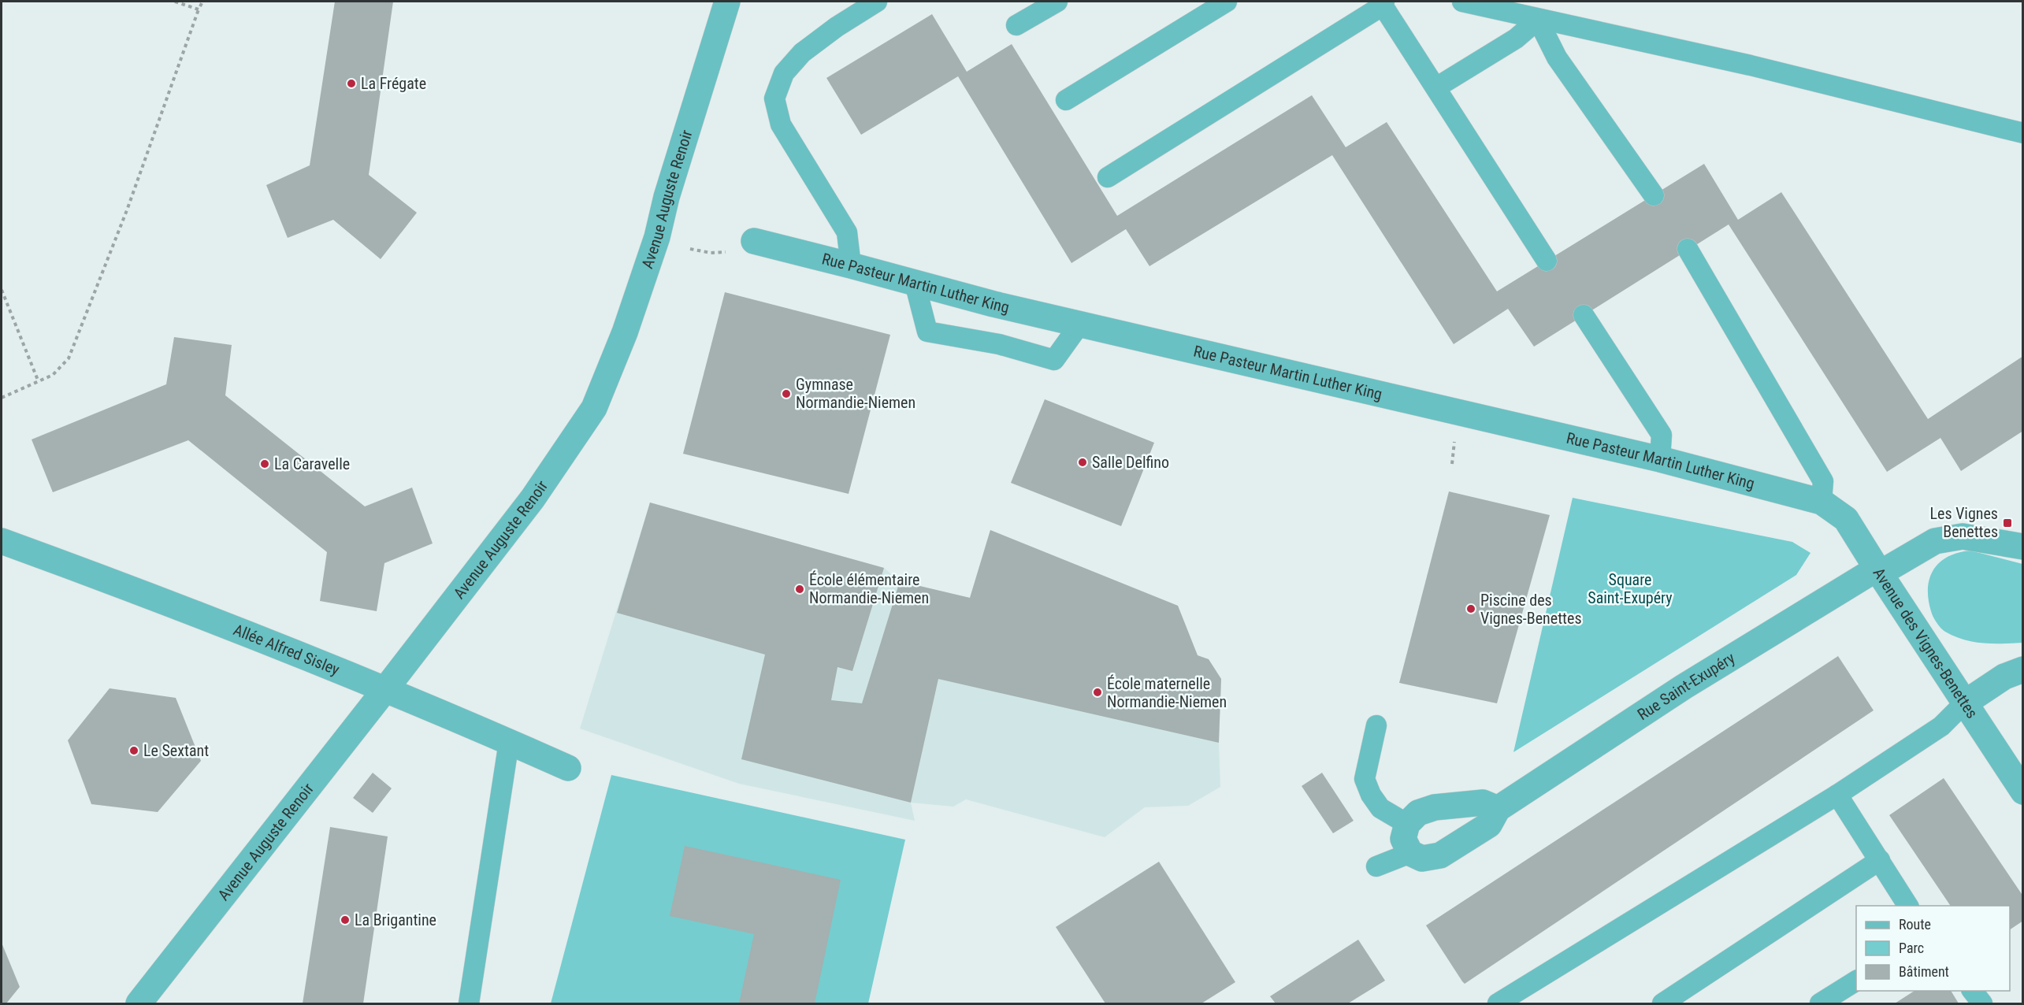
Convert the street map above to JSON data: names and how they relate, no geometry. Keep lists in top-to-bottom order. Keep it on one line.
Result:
{"streets":{"street":["Avenue Auguste Renoir","Rue Pasteur Martin Luther King","Avenue des Vignes-Benettes","Allée Alfred Sisley","Rue Saint-Exupéry"]},"crossings":[["Avenue Auguste Renoir","Allée Alfred Sisley"],["Rue Pasteur Martin Luther King","Avenue des Vignes-Benettes"],["Avenue des Vignes-Benettes","Rue Saint-Exupéry"]],"parks":["Square Saint-Exupéry"],"places":{"other":["La Frégate","Gymnase Normandie-Niemen","Salle Delfino","La Caravelle","École élémentaire Normandie-Niemen","Piscine des Vignes-Benettes","École maternelle Normandie-Niemen","Le Sextant","La Brigantine"],"transit":["Les Vignes Benettes"]},"legend":["Route","Parc","Bâtiment"]}
